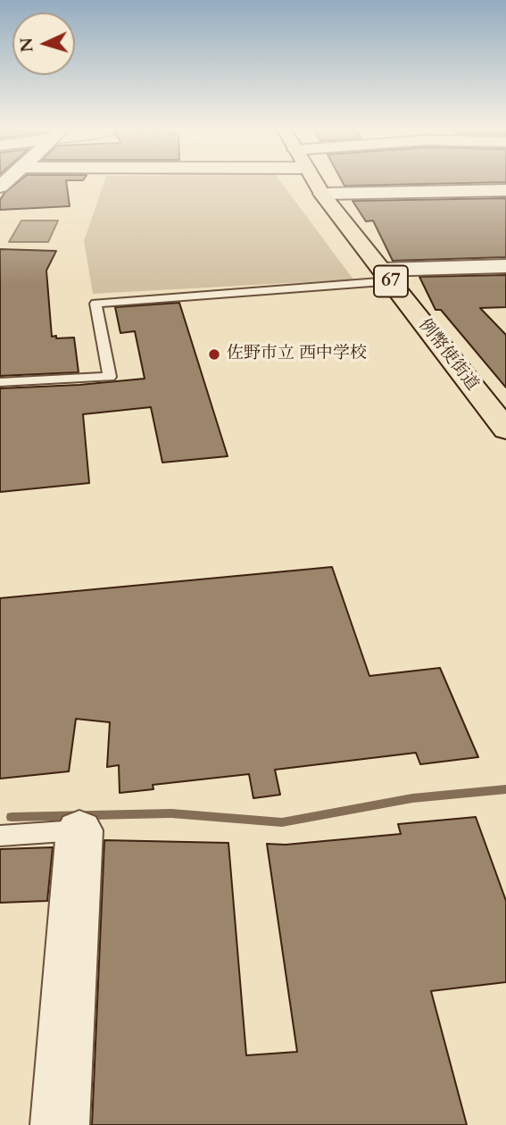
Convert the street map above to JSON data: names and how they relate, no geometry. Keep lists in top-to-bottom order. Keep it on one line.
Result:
{"streets":{"main road":["67","例幣使街道"]},"places":["佐野市立 西中学校"],"north":"left"}
